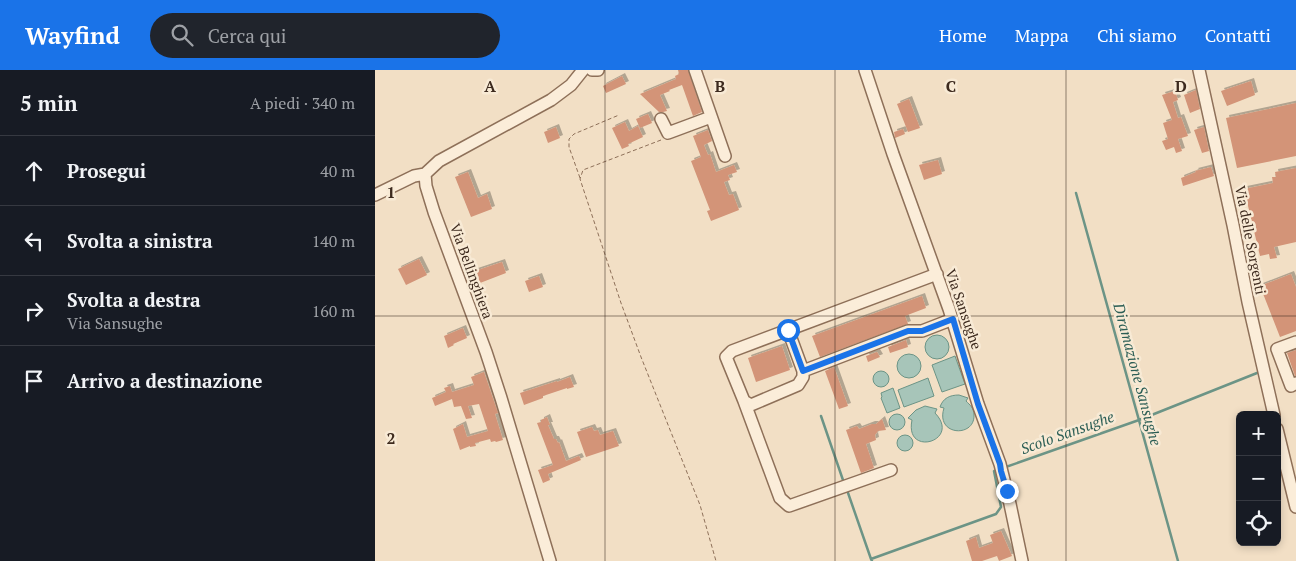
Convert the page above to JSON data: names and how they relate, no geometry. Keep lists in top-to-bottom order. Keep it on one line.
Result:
{"streets":{"street":["Via delle Sorgenti","Via Bellinghiera","Via Sansughe"]},"water":["Diramazione Sansughe","Scolo Sansughe"],"page":{"header":"Wayfind","search":"Cerca qui","nav":["Home","Mappa","Chi siamo","Contatti"],"heading":["5 min","A piedi · 340 m"],"list":[["Prosegui","40 m"],["Svolta a sinistra","140 m"],["Svolta a destra","Via Sansughe","160 m"],"Arrivo a destinazione"],"map_buttons":["+","−"]},"grid":{"columns":["A","B","C","D"],"rows":["1","2"]}}
